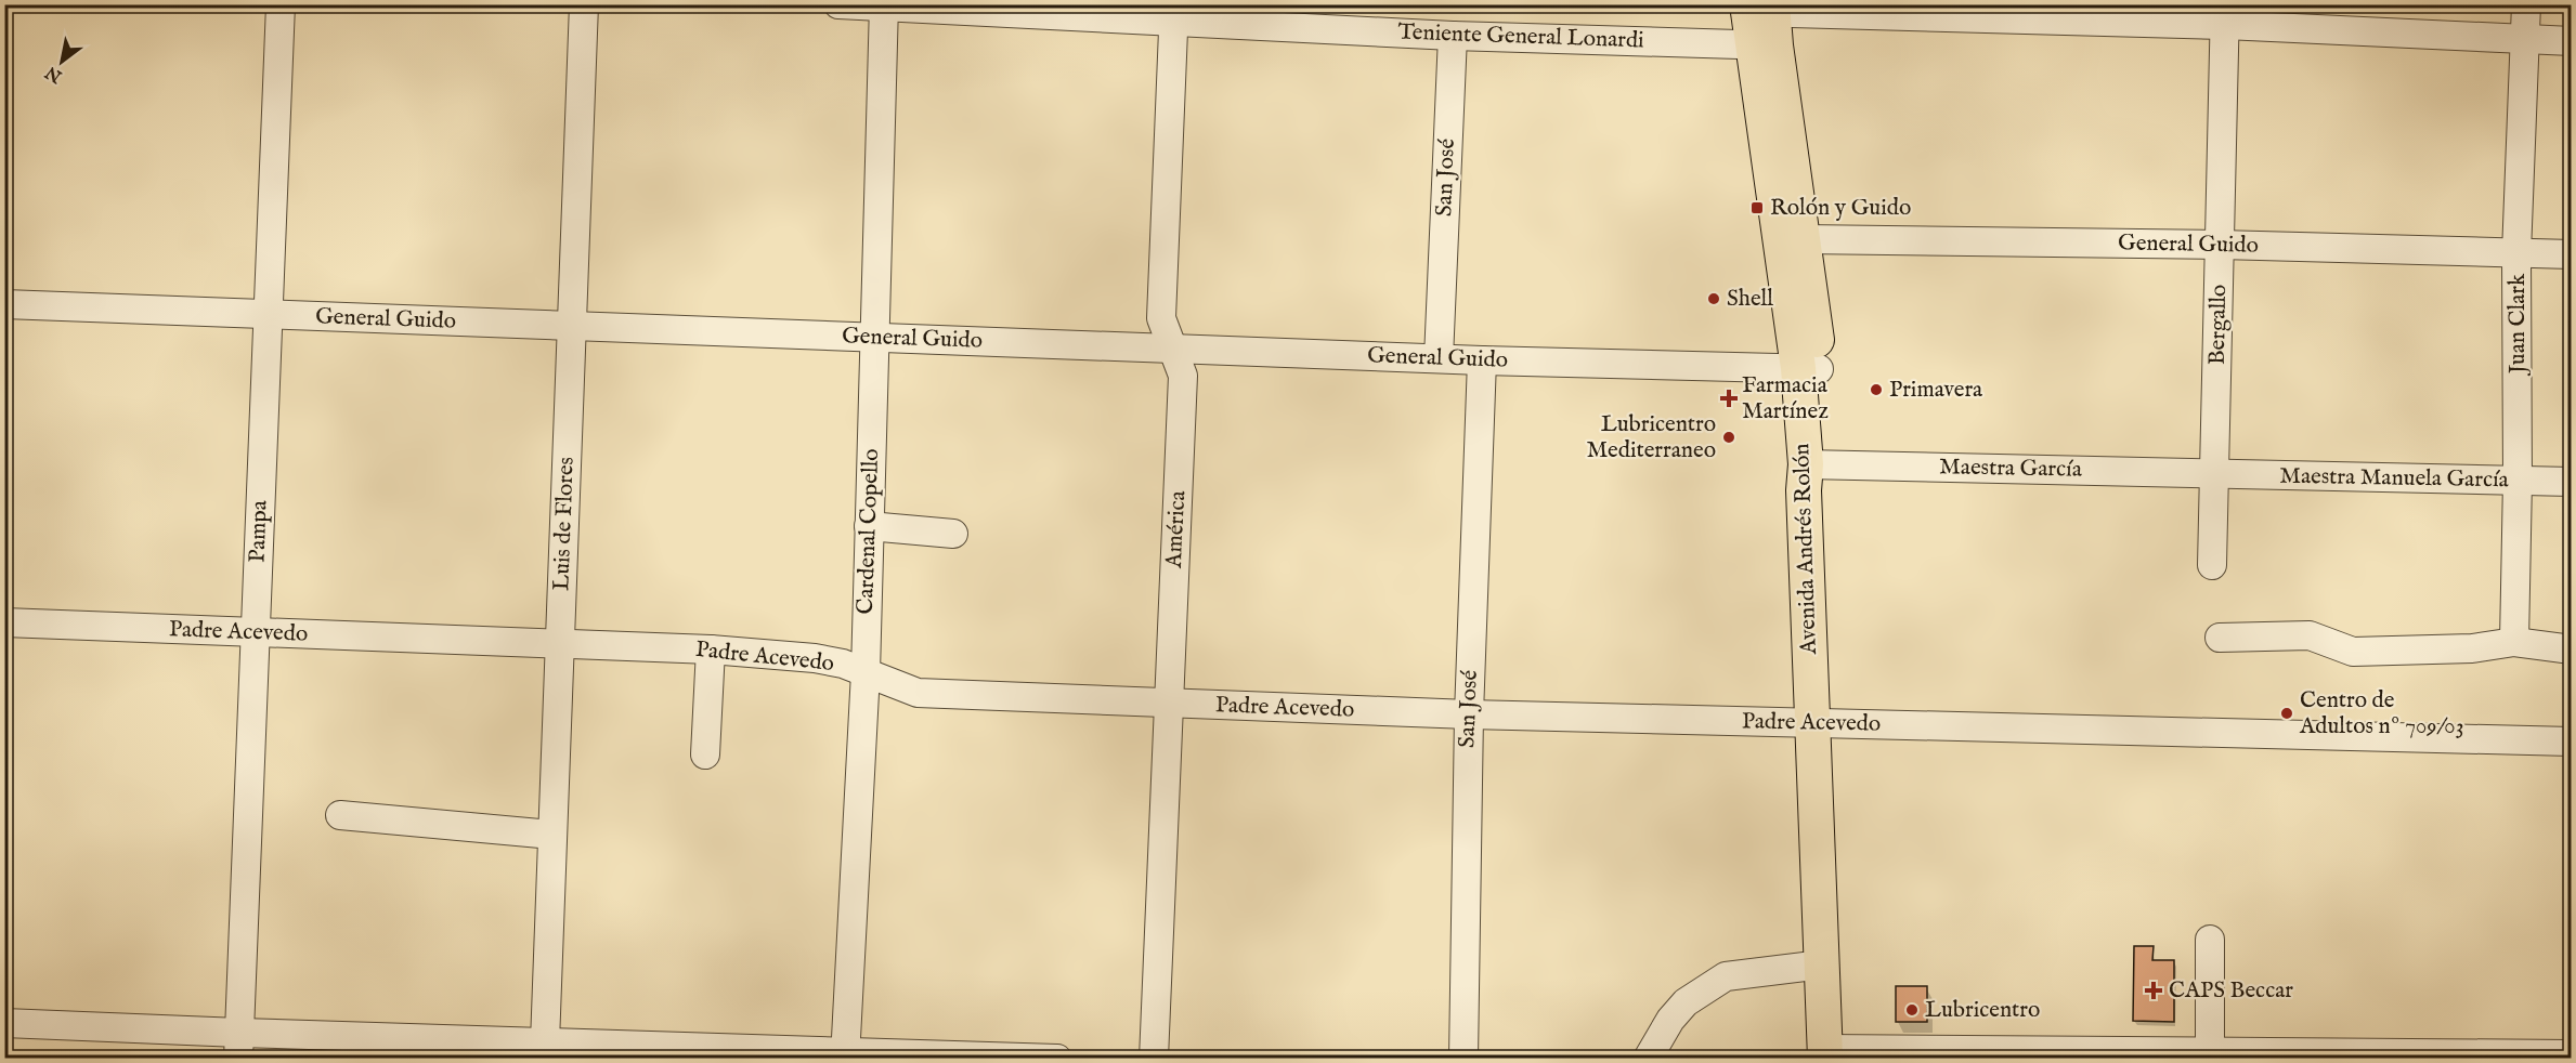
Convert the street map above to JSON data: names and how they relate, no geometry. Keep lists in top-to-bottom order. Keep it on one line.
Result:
{"streets":{"main road":["Avenida Andrés Rolón"],"street":["Teniente General Lonardi","San José","General Guido","Juan Clark","Bergallo","Maestra García","Maestra Manuela García","Luis de Flores","América","Pampa","Cardenal Copello","Padre Acevedo"]},"crossings":[["Teniente General Lonardi","San José"],["Teniente General Lonardi","Juan Clark"],["Teniente General Lonardi","Bergallo"],["Teniente General Lonardi","América"],["Teniente General Lonardi","Cardenal Copello"],["Teniente General Lonardi","Avenida Andrés Rolón"],["San José","General Guido"],["San José","Padre Acevedo"],["General Guido","Juan Clark"],["General Guido","Bergallo"],["General Guido","Luis de Flores"],["General Guido","América"],["General Guido","Pampa"],["General Guido","Cardenal Copello"],["General Guido","Avenida Andrés Rolón"],["Juan Clark","Maestra Manuela García"],["Bergallo","Maestra García"],["Bergallo","Maestra Manuela García"],["Maestra García","Maestra Manuela García"],["Maestra García","Avenida Andrés Rolón"],["Luis de Flores","Padre Acevedo"],["América","Padre Acevedo"],["Pampa","Padre Acevedo"],["Cardenal Copello","Padre Acevedo"],["Avenida Andrés Rolón","Padre Acevedo"]],"places":{"transit":["Rolón y Guido"],"other":["Shell","Primavera","Lubricentro Mediterraneo","Centro de Adultos nº 709/03","Lubricentro"],"health":["Farmacia Martínez","CAPS Beccar"]},"north":"bottom left"}
